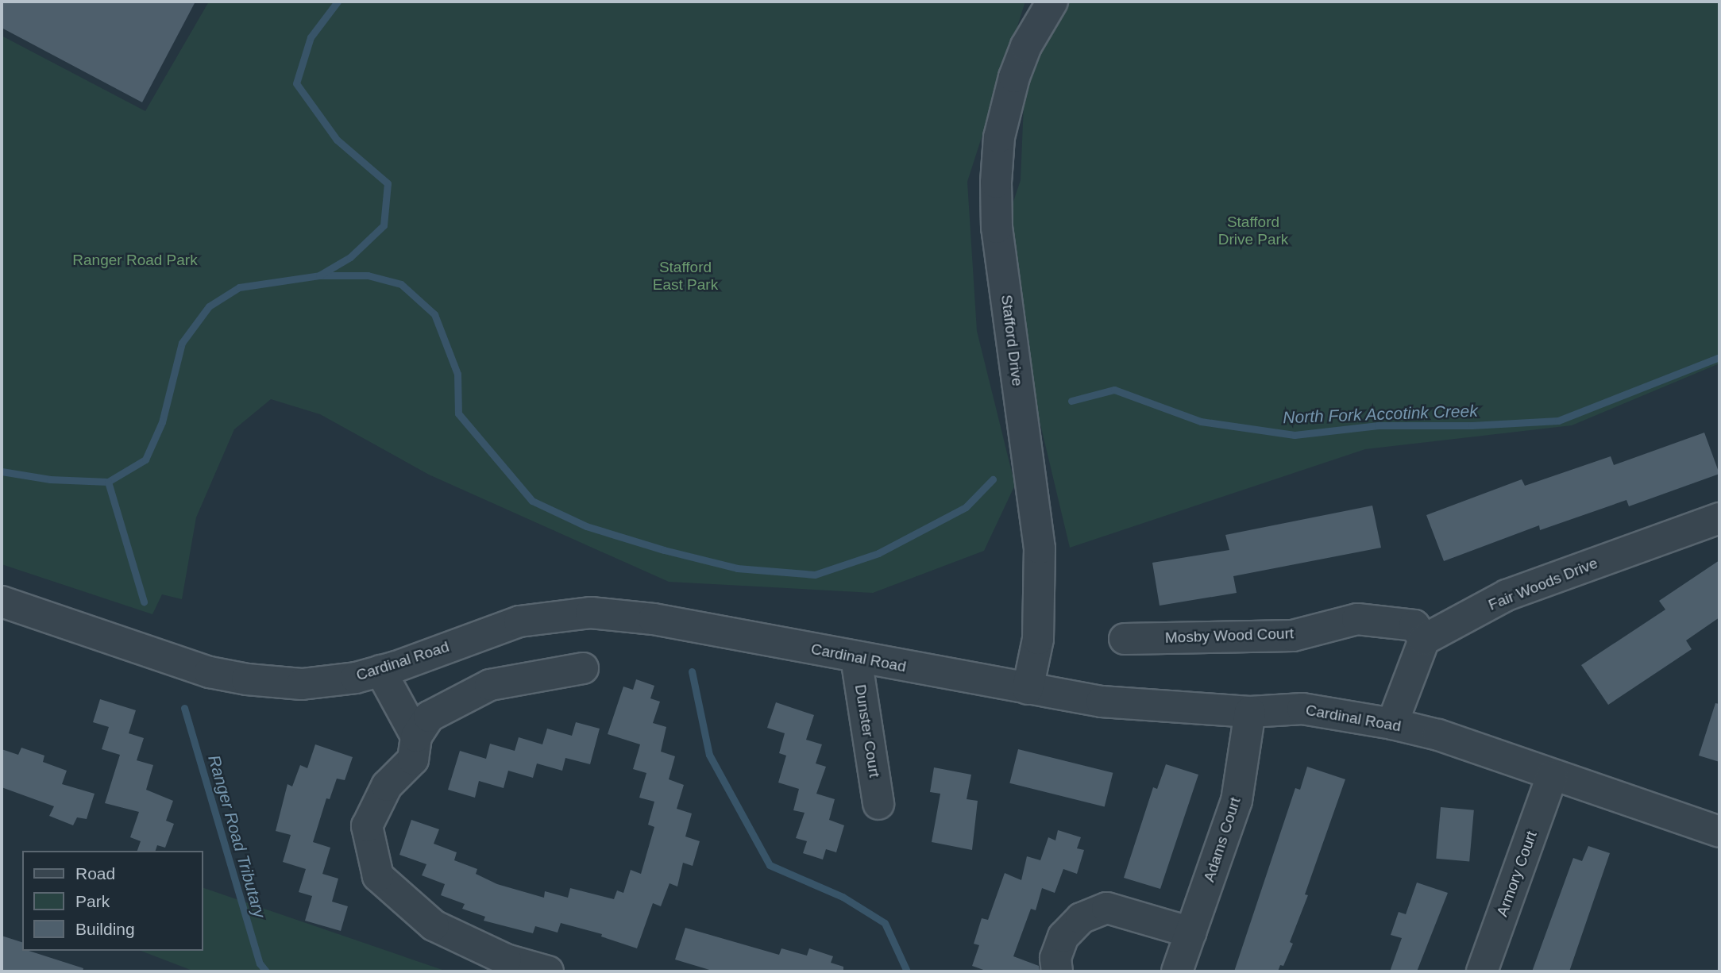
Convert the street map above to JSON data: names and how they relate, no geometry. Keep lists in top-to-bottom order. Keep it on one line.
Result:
{"streets":{"street":["Stafford Drive","Fair Woods Drive","Mosby Wood Court","Cardinal Road","Dunster Court","Adams Court","Armory Court"]},"crossings":[["Stafford Drive","Cardinal Road"],["Fair Woods Drive","Mosby Wood Court"],["Cardinal Road","Dunster Court"],["Cardinal Road","Adams Court"],["Cardinal Road","Armory Court"]],"water":["North Fork Accotink Creek","Ranger Road Tributary"],"parks":["Stafford Drive Park","Ranger Road Park","Stafford East Park"],"legend":["Road","Park","Building"]}
